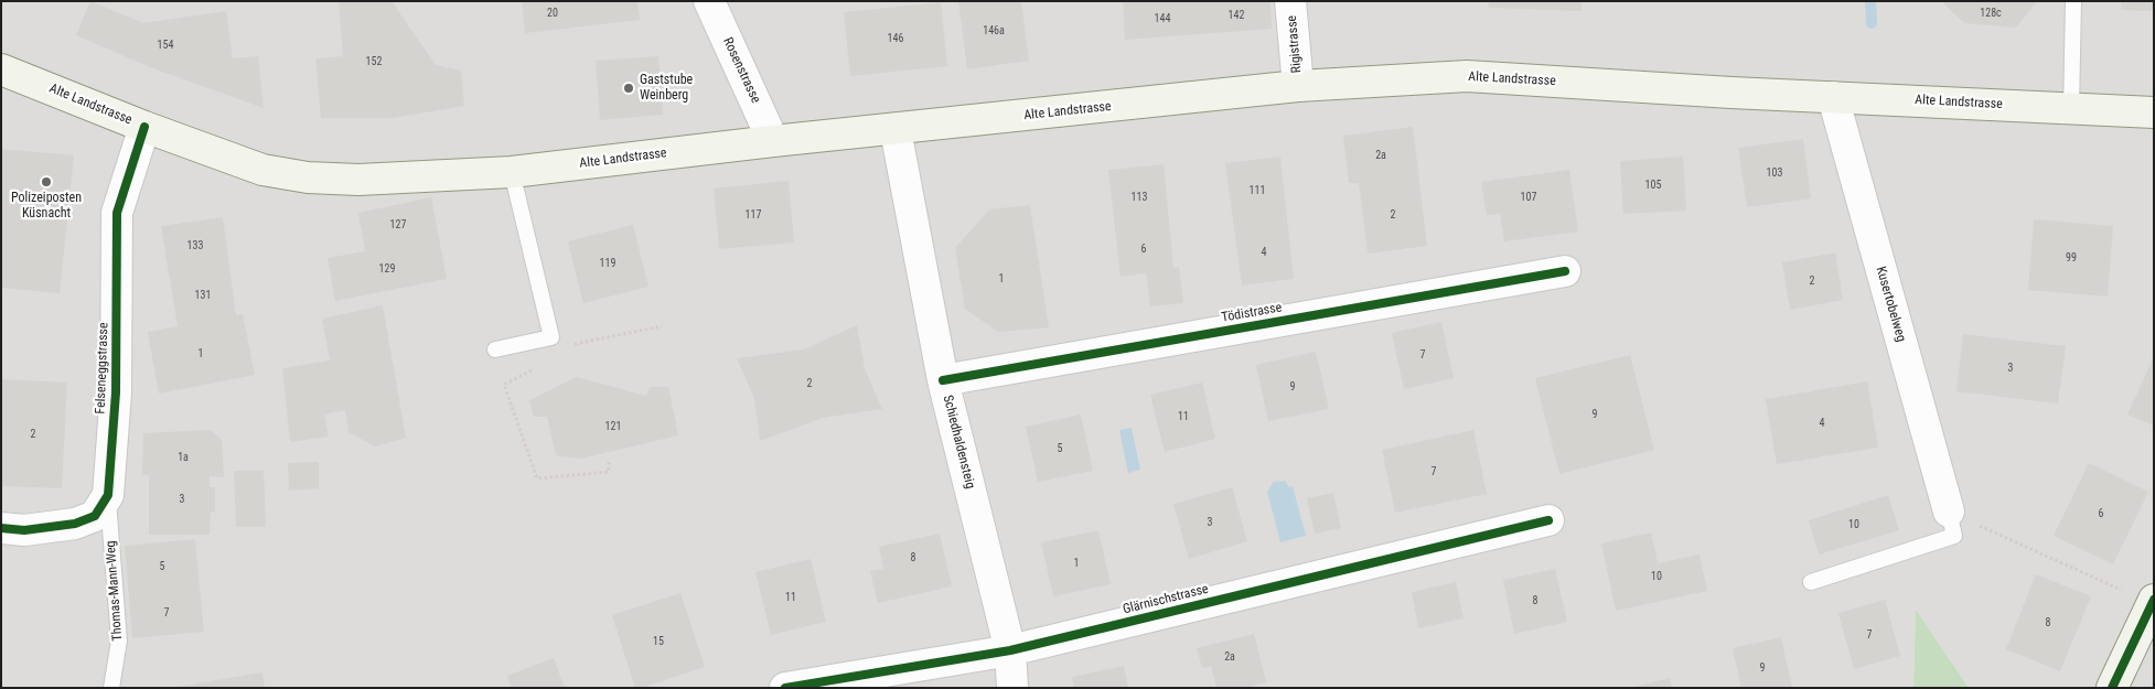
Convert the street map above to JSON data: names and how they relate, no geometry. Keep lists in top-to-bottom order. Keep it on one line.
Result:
{"streets":{"main road":["Alte Landstrasse"],"street":["Rigistrasse","Rosenstrasse","Kusertobelweg","Tödistrasse","Felseneggstrasse","Schiedhaldensteig","Glärnischstrasse"],"lane":["Thomas-Mann-Weg"]},"crossings":[["Rigistrasse","Alte Landstrasse"],["Rosenstrasse","Alte Landstrasse"],["Alte Landstrasse","Kusertobelweg"],["Alte Landstrasse","Felseneggstrasse"],["Alte Landstrasse","Schiedhaldensteig"],["Tödistrasse","Schiedhaldensteig"],["Felseneggstrasse","Thomas-Mann-Weg"],["Schiedhaldensteig","Glärnischstrasse"]],"places":["Gaststube Weinberg","Polizeiposten Küsnacht"],"house_numbers":["20","128c","142","144","146a","146","154","152","2a","103","105","111","113","107","117","2","127","133","6","4","99","119","129","1","2","131","1","7","3","2","9","9","11","4","121","2","5","1a","7","3","6","3","10","8","1","5","10","11","8","7","8","7","15","2a","9"]}
